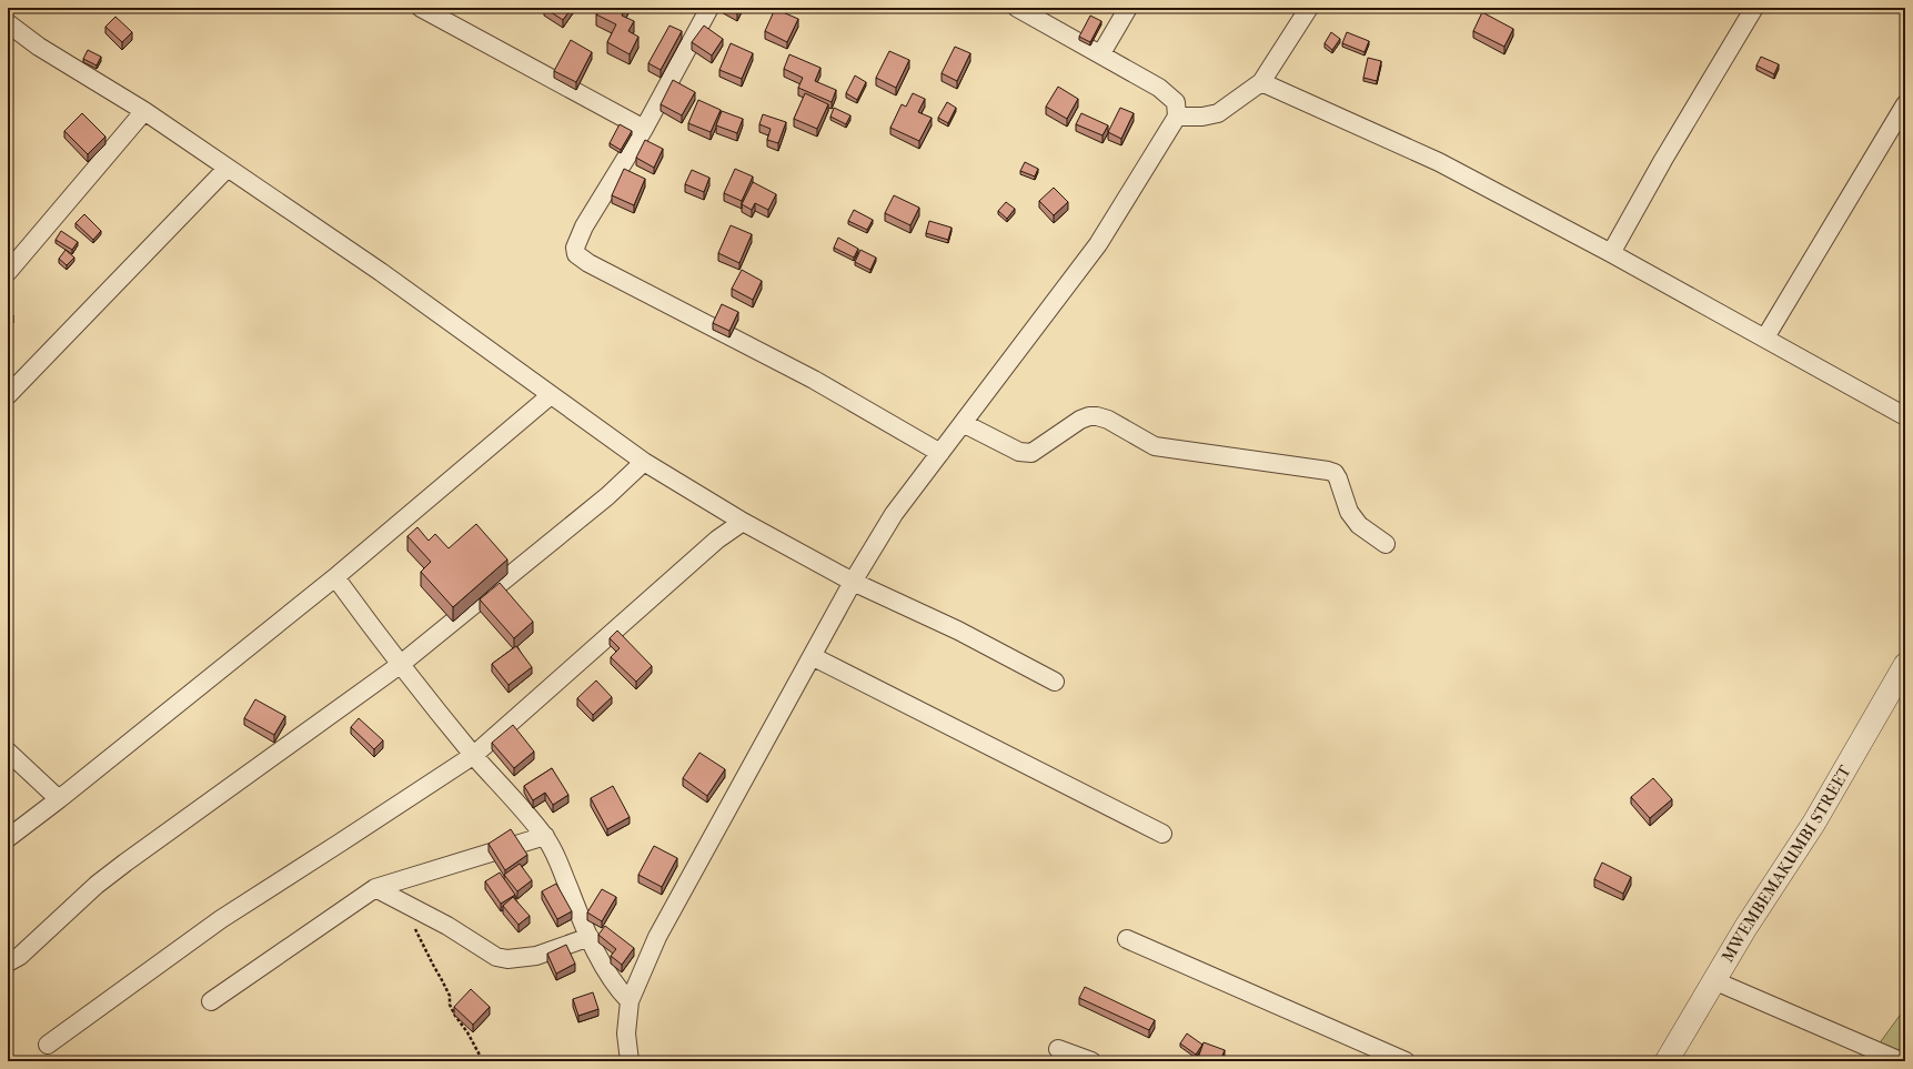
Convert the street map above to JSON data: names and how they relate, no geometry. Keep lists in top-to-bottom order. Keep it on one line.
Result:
{"streets":{"street":["MWEMBEMAKUMBI STREET"]}}
